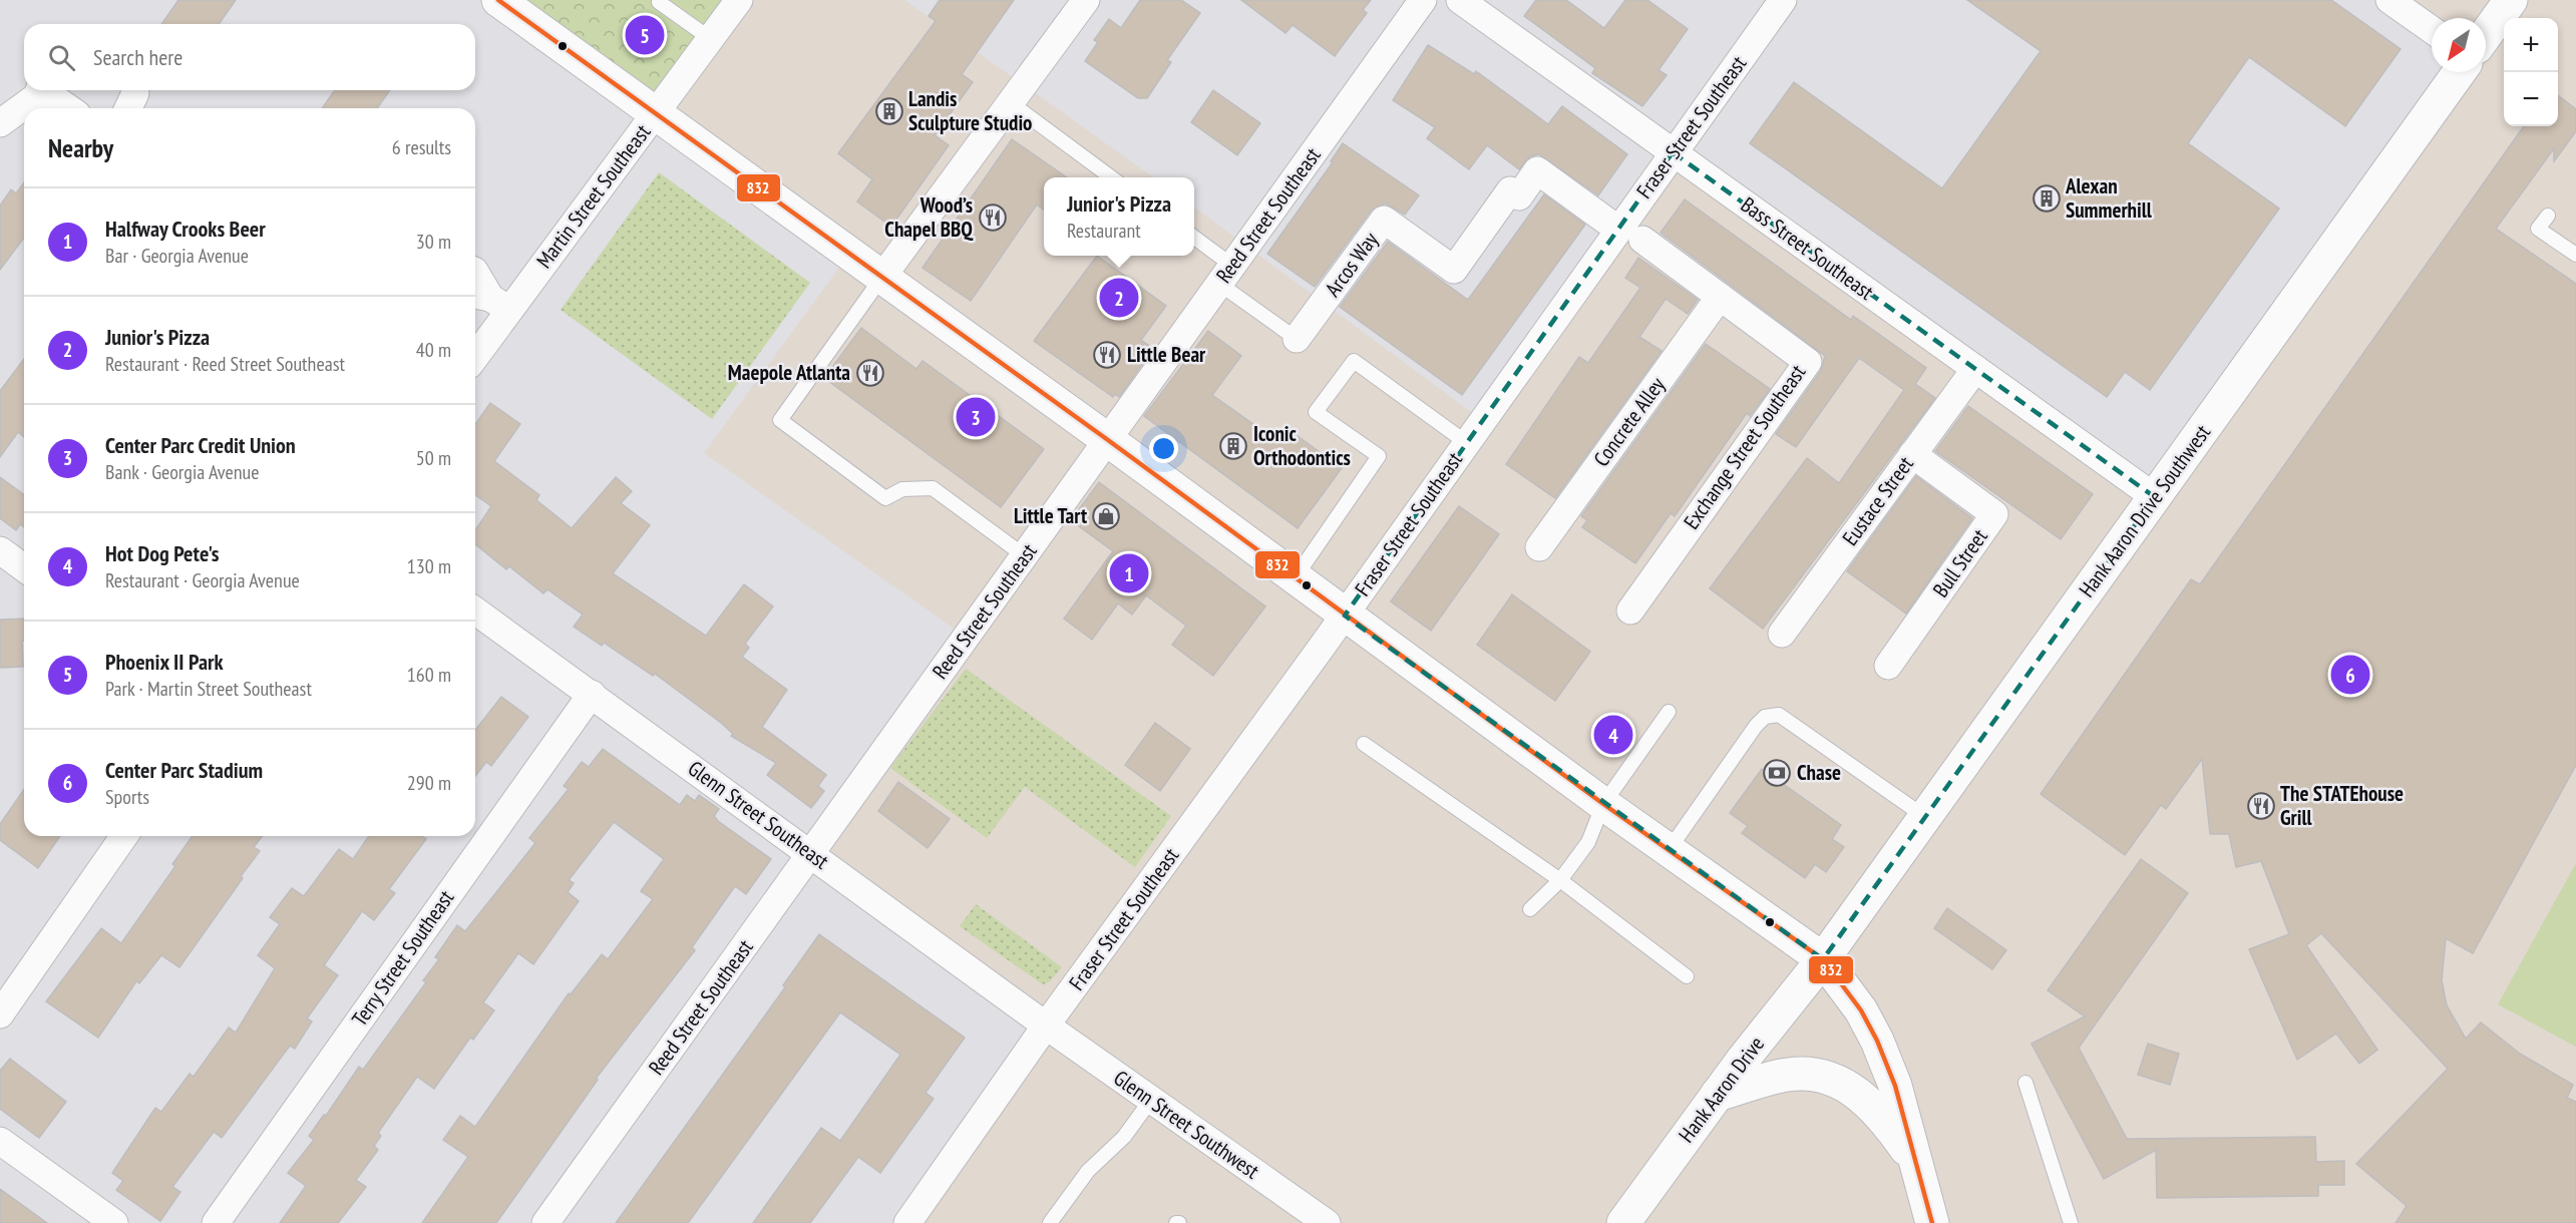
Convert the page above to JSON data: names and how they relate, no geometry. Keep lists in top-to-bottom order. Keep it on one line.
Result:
{"streets":{"main road":["Hank Aaron Drive Southwest","Hank Aaron Drive"],"street":["Fraser Street Southeast","Martin Street Southeast","Reed Street Southeast","Bass Street Southeast","Arcos Way","Concrete Alley","Exchange Street Southeast","Eustace Street","Bull Street","Glenn Street Southeast","Terry Street Southeast","Glenn Street Southwest"]},"crossings":[["Fraser Street Southeast","Bass Street Southeast"],["Fraser Street Southeast","Arcos Way"],["Fraser Street Southeast","Exchange Street Southeast"],["Fraser Street Southeast","Glenn Street Southeast"],["Fraser Street Southeast","Glenn Street Southwest"],["Reed Street Southeast","Glenn Street Southeast"],["Bass Street Southeast","Eustace Street"],["Bass Street Southeast","Hank Aaron Drive Southwest"],["Arcos Way","Exchange Street Southeast"],["Concrete Alley","Exchange Street Southeast"],["Eustace Street","Bull Street"],["Hank Aaron Drive Southwest","Hank Aaron Drive"],["Glenn Street Southeast","Terry Street Southeast"],["Glenn Street Southeast","Glenn Street Southwest"]],"places":{"building":["Landis Sculpture Studio","Alexan Summerhill","Iconic Orthodontics"],"restaurant":["Wood’s Chapel BBQ","Little Bear","Maepole Atlanta","The STATEhouse Grill"],"shop":["Little Tart"],"bank":["Chase"]},"lines":["transit line 832"],"north":"bottom left","page":{"pins":["5","2","3","1","6","4"],"map_buttons":["+","−"],"search":"Search here","heading":["Nearby","6 results"],"popup":["Junior's Pizza","Restaurant"],"list":[{"mark":"1","name":"Halfway Crooks Beer","note":"Bar · Georgia Avenue","value":"30 m"},{"mark":"2","name":"Junior's Pizza","note":"Restaurant · Reed Street Southeast","value":"40 m"},{"mark":"3","name":"Center Parc Credit Union","note":"Bank · Georgia Avenue","value":"50 m"},{"mark":"4","name":"Hot Dog Pete's","note":"Restaurant · Georgia Avenue","value":"130 m"},{"mark":"5","name":"Phoenix II Park","note":"Park · Martin Street Southeast","value":"160 m"},{"mark":"6","name":"Center Parc Stadium","note":"Sports","value":"290 m"}]}}
